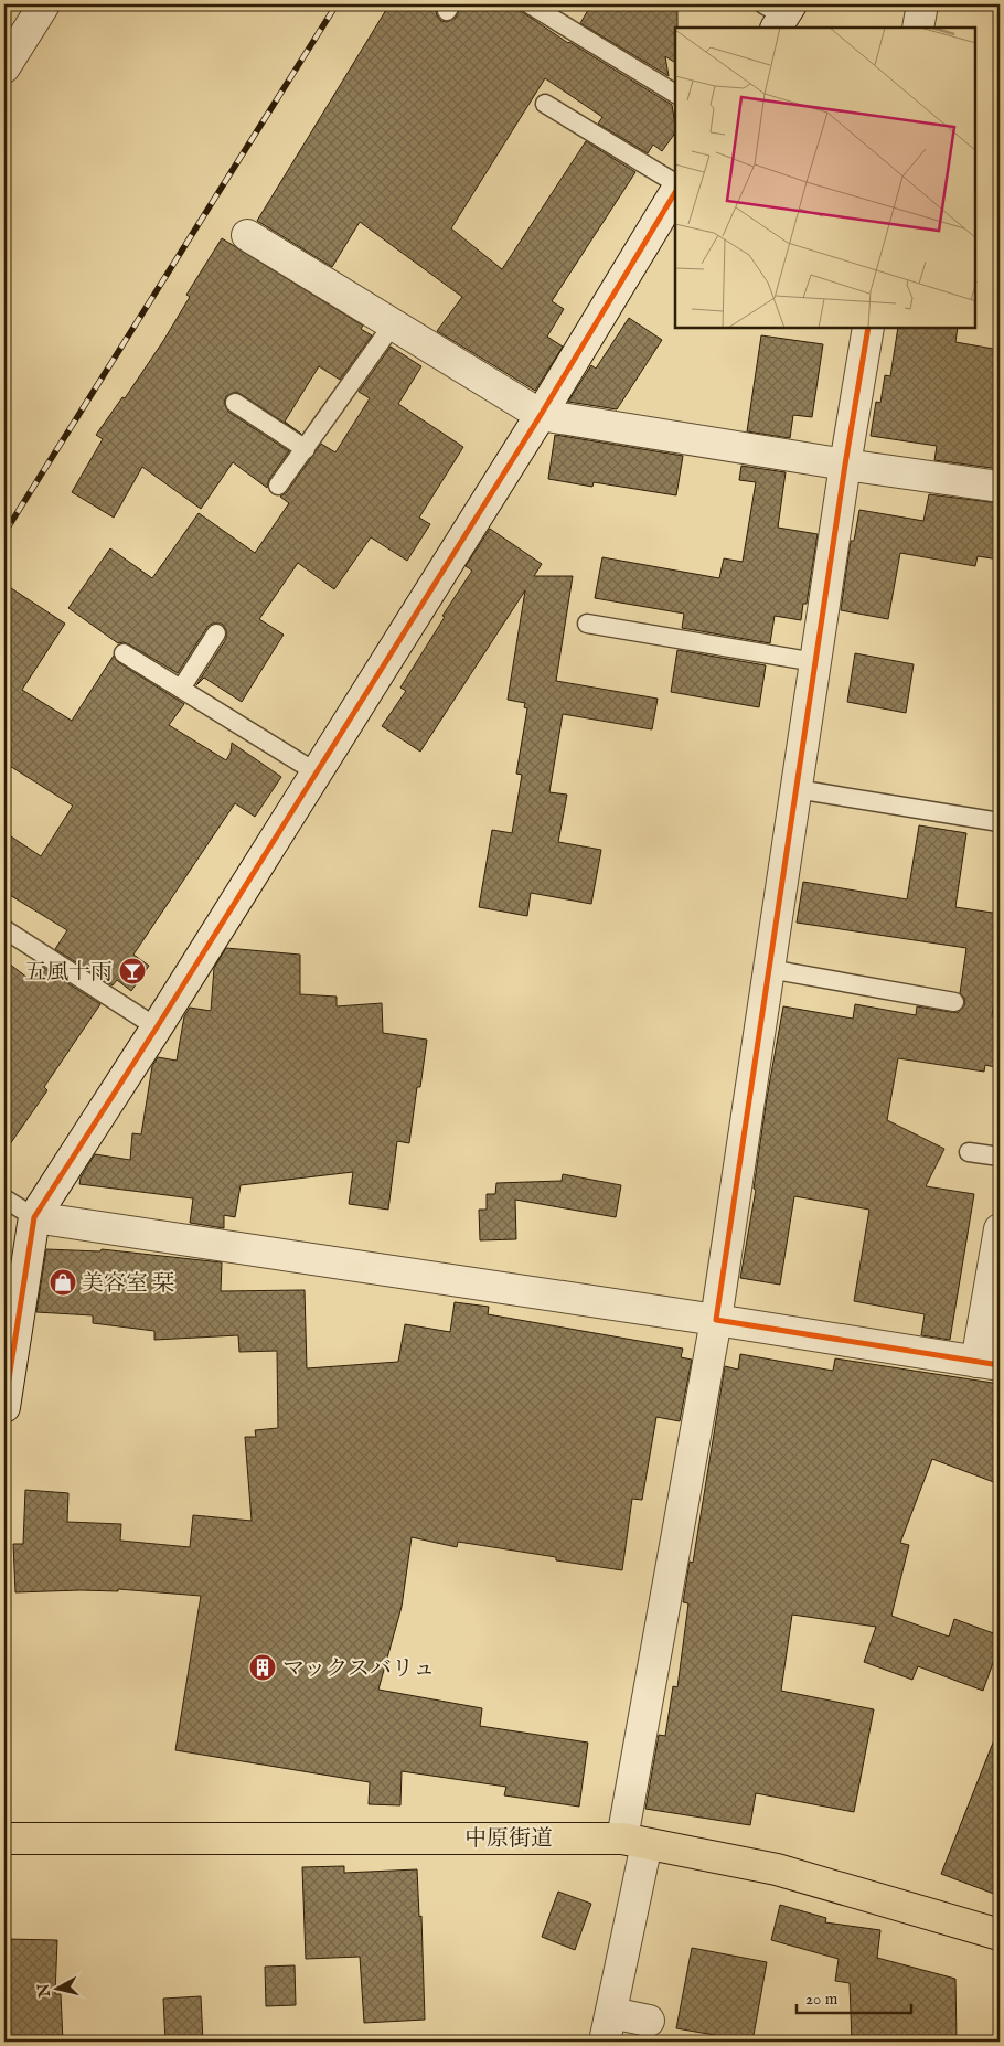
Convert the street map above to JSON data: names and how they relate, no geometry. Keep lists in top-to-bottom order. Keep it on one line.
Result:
{"streets":{"main road":["中原街道"]},"places":{"bar":["五風十雨"],"shop":["美容室 栞"],"building":["マックスバリュ"]},"scale_bar":"20 m","north":"left"}
